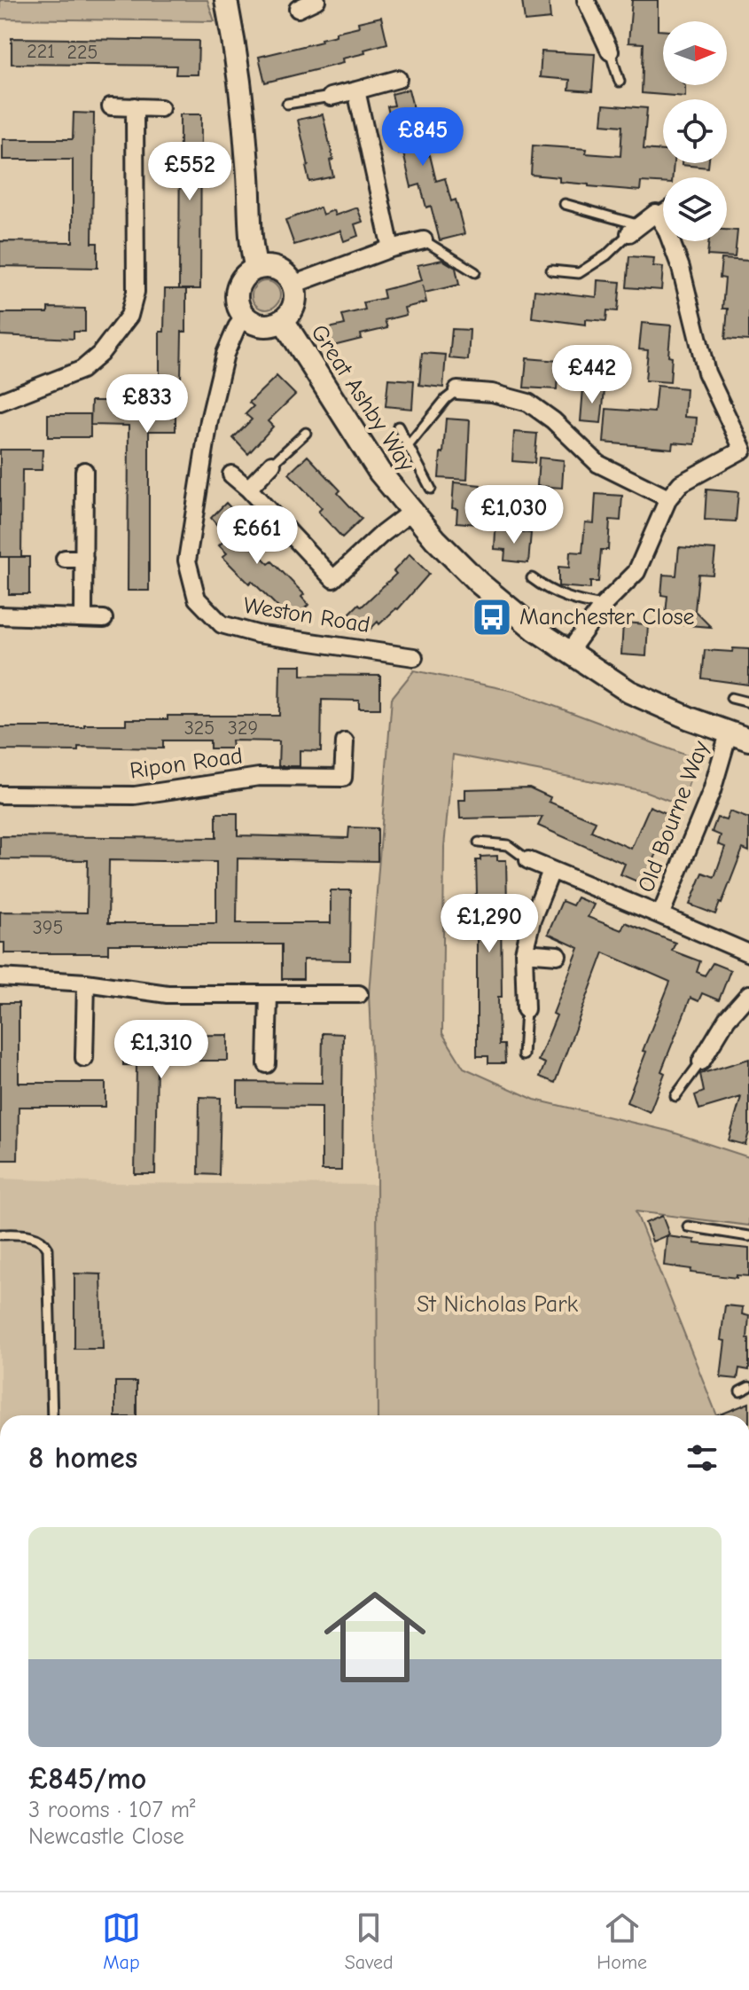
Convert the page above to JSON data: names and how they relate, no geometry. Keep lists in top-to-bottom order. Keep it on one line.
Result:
{"streets":{"street":["Great Ashby Way","Weston Road","Ripon Road","Old Bourne Way"]},"crossings":[["Great Ashby Way","Weston Road"],["Great Ashby Way","Old Bourne Way"]],"parks":["St Nicholas Park"],"places":{"bus stop":["Manchester Close"]},"house_numbers":["221","225","325","329","395"],"north":"right","page":{"price":["£845","£552","£442","£833","£1,030","£661","£1,290","£1,310"],"heading":"8 homes","list":[{"name":"£845/mo","note":"3 rooms · 107 m² · Newcastle Close"}],"tabs":["Map","Saved","Home"]}}
